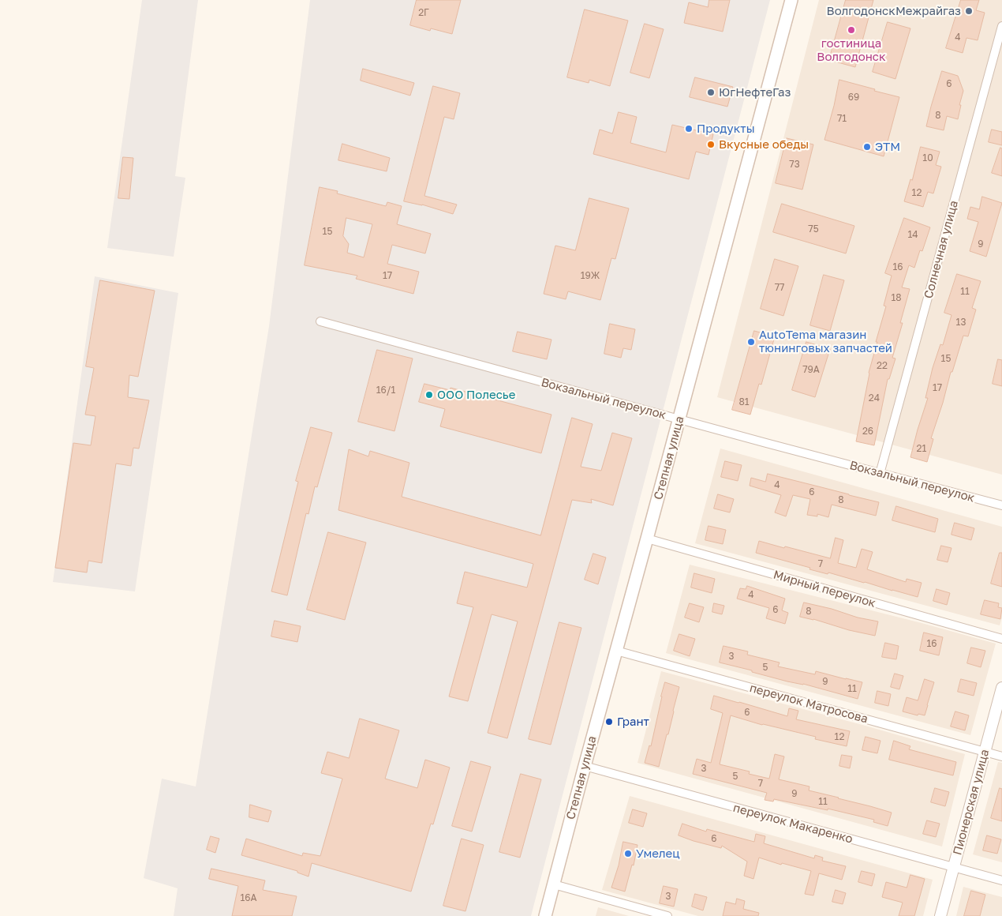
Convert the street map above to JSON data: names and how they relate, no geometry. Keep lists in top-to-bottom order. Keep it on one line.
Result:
{"streets":{"main road":["Степная улица"],"street":["Солнечная улица","Вокзальный переулок","Мирный переулок","переулок Матросова","Пионерская улица","переулок Макаренко"]},"crossings":[["Солнечная улица","Вокзальный переулок"],["Вокзальный переулок","Степная улица"],["Степная улица","Мирный переулок"],["Степная улица","переулок Матросова"],["Степная улица","переулок Макаренко"],["переулок Матросова","Пионерская улица"],["Пионерская улица","переулок Макаренко"]],"places":["ВолгодонскМежрайгаз","гостиница Волгодонск","ЮгНефтеГаз","Продукты","Вкусные обеды","ЭТМ","AutoTema магазин тюнинговых запчастей","ООО Полесье","Грант","Умелец"],"house_numbers":["2Г","4","6","69","8","71","10","73","12","75","15","14","9","16","17","19Ж","77","11","18","13","15","22","79А","17","16/1","24","81","26","21","4","6","8","7","4","6","8","16","3","5","9","11","6","12","3","5","7","9","11","6","3","16А"]}
